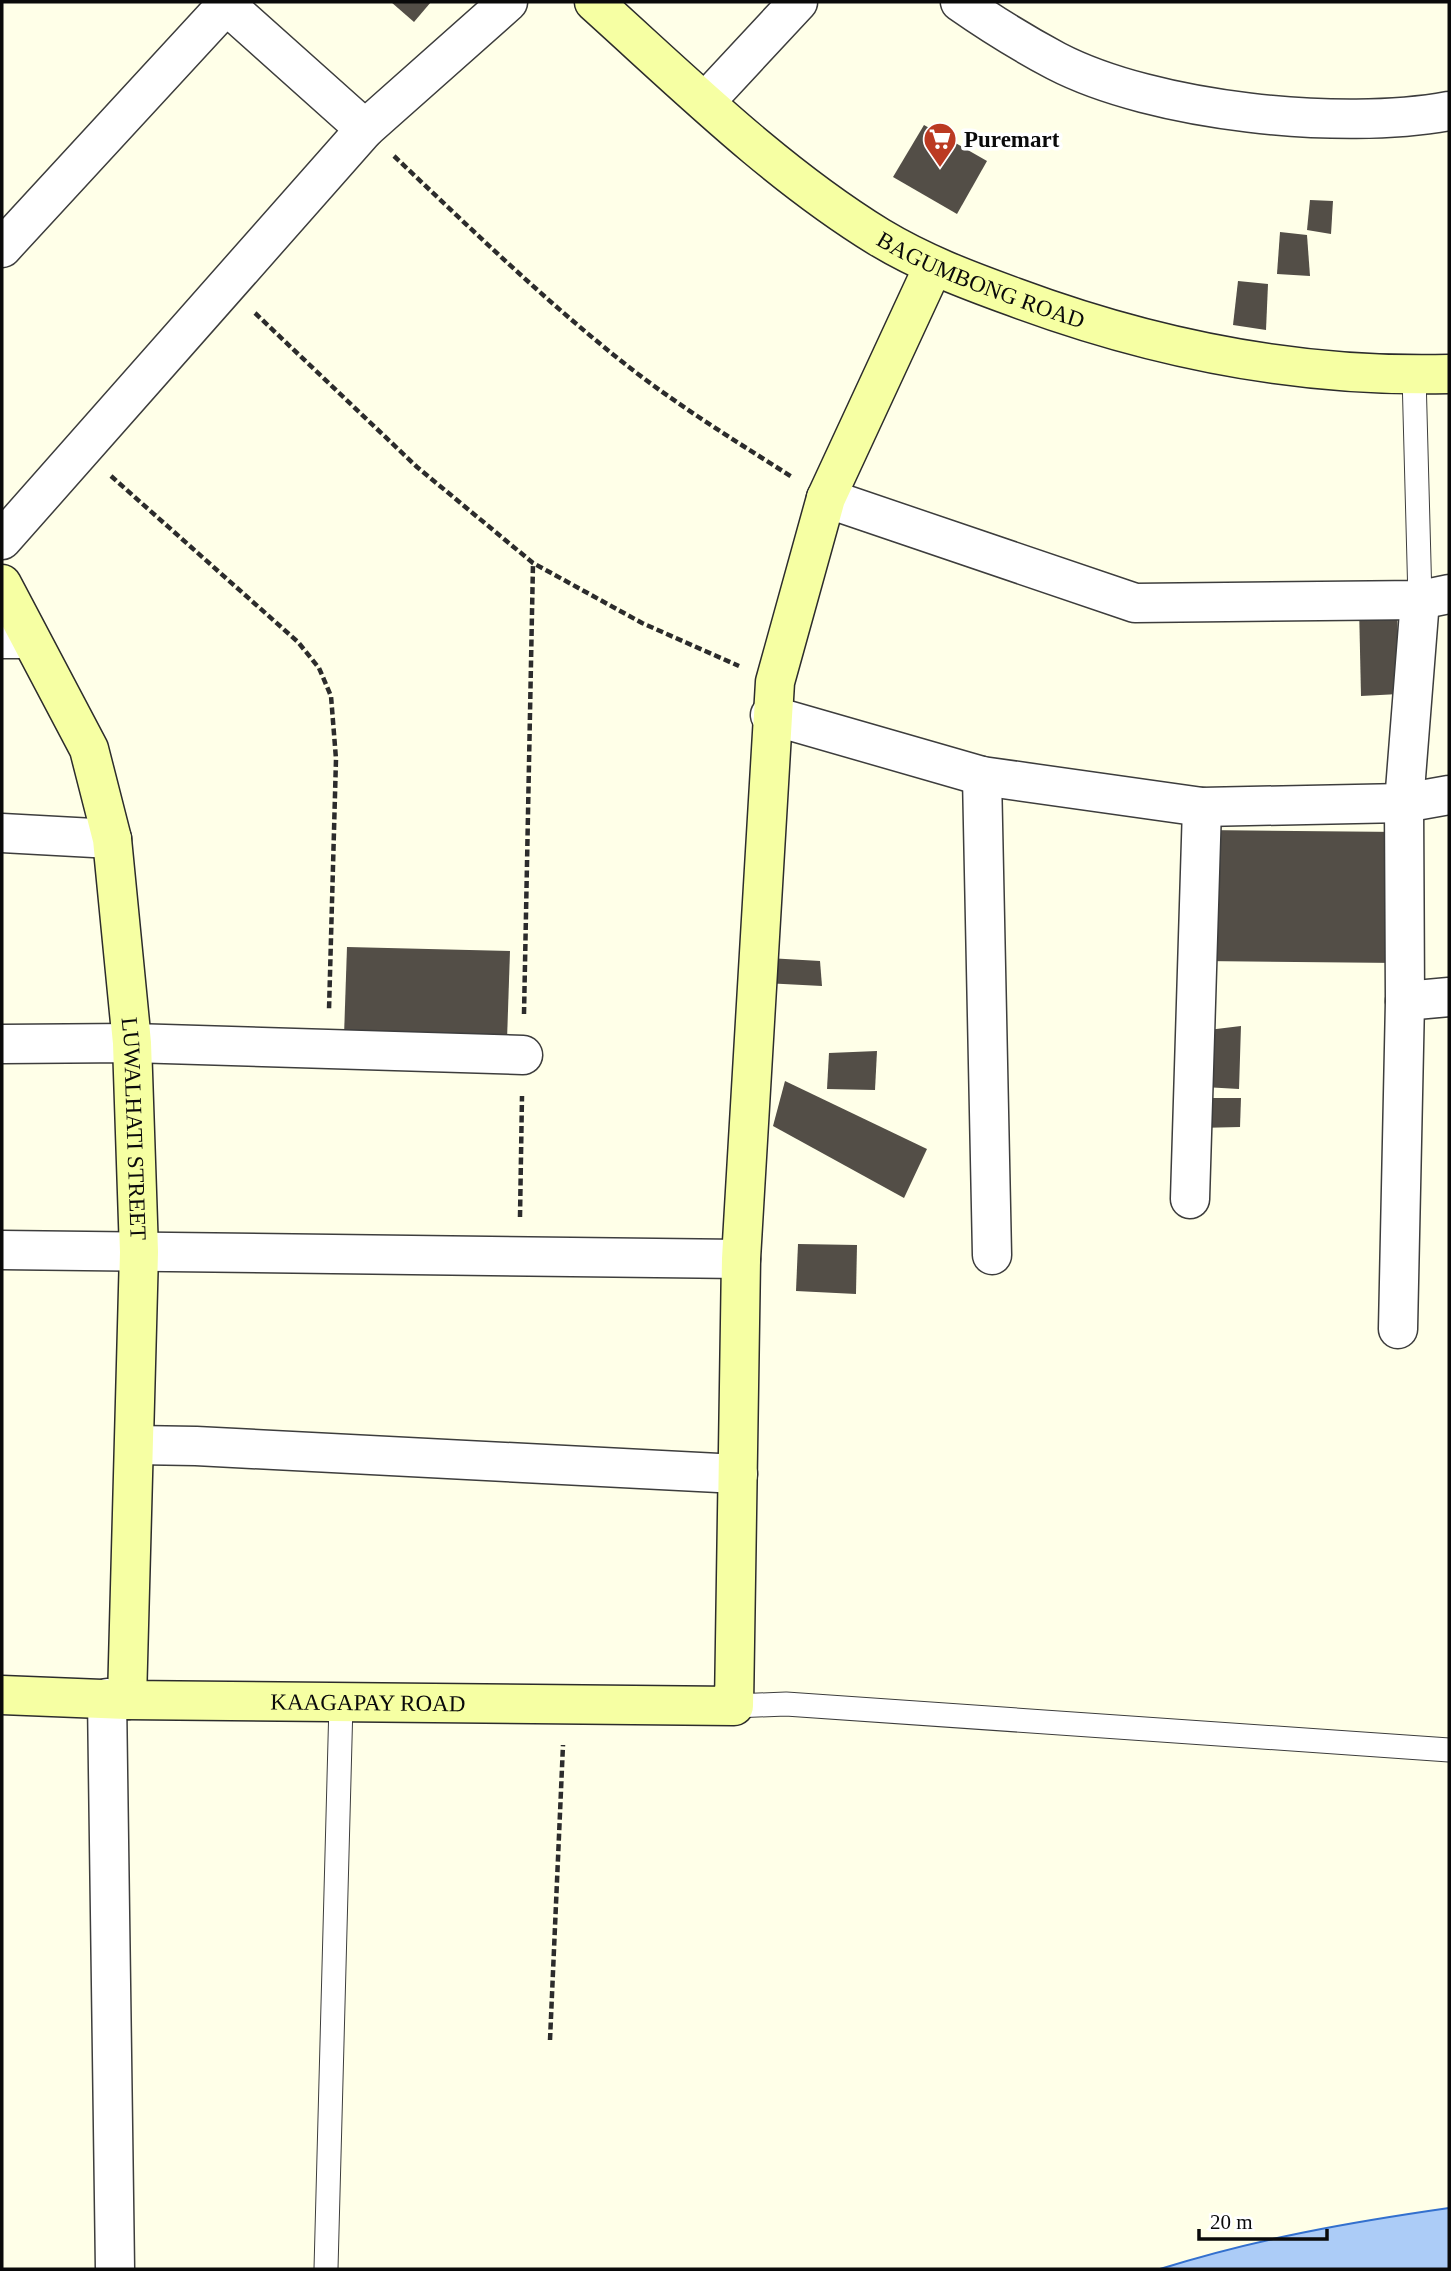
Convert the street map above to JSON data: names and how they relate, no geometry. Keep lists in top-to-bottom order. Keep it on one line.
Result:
{"streets":{"street":["BAGUMBONG ROAD","LUWALHATI STREET","KAAGAPAY ROAD"]},"crossings":[["LUWALHATI STREET","KAAGAPAY ROAD"]],"places":{"supermarket":["Puremart"]},"scale_bar":"20 m"}
